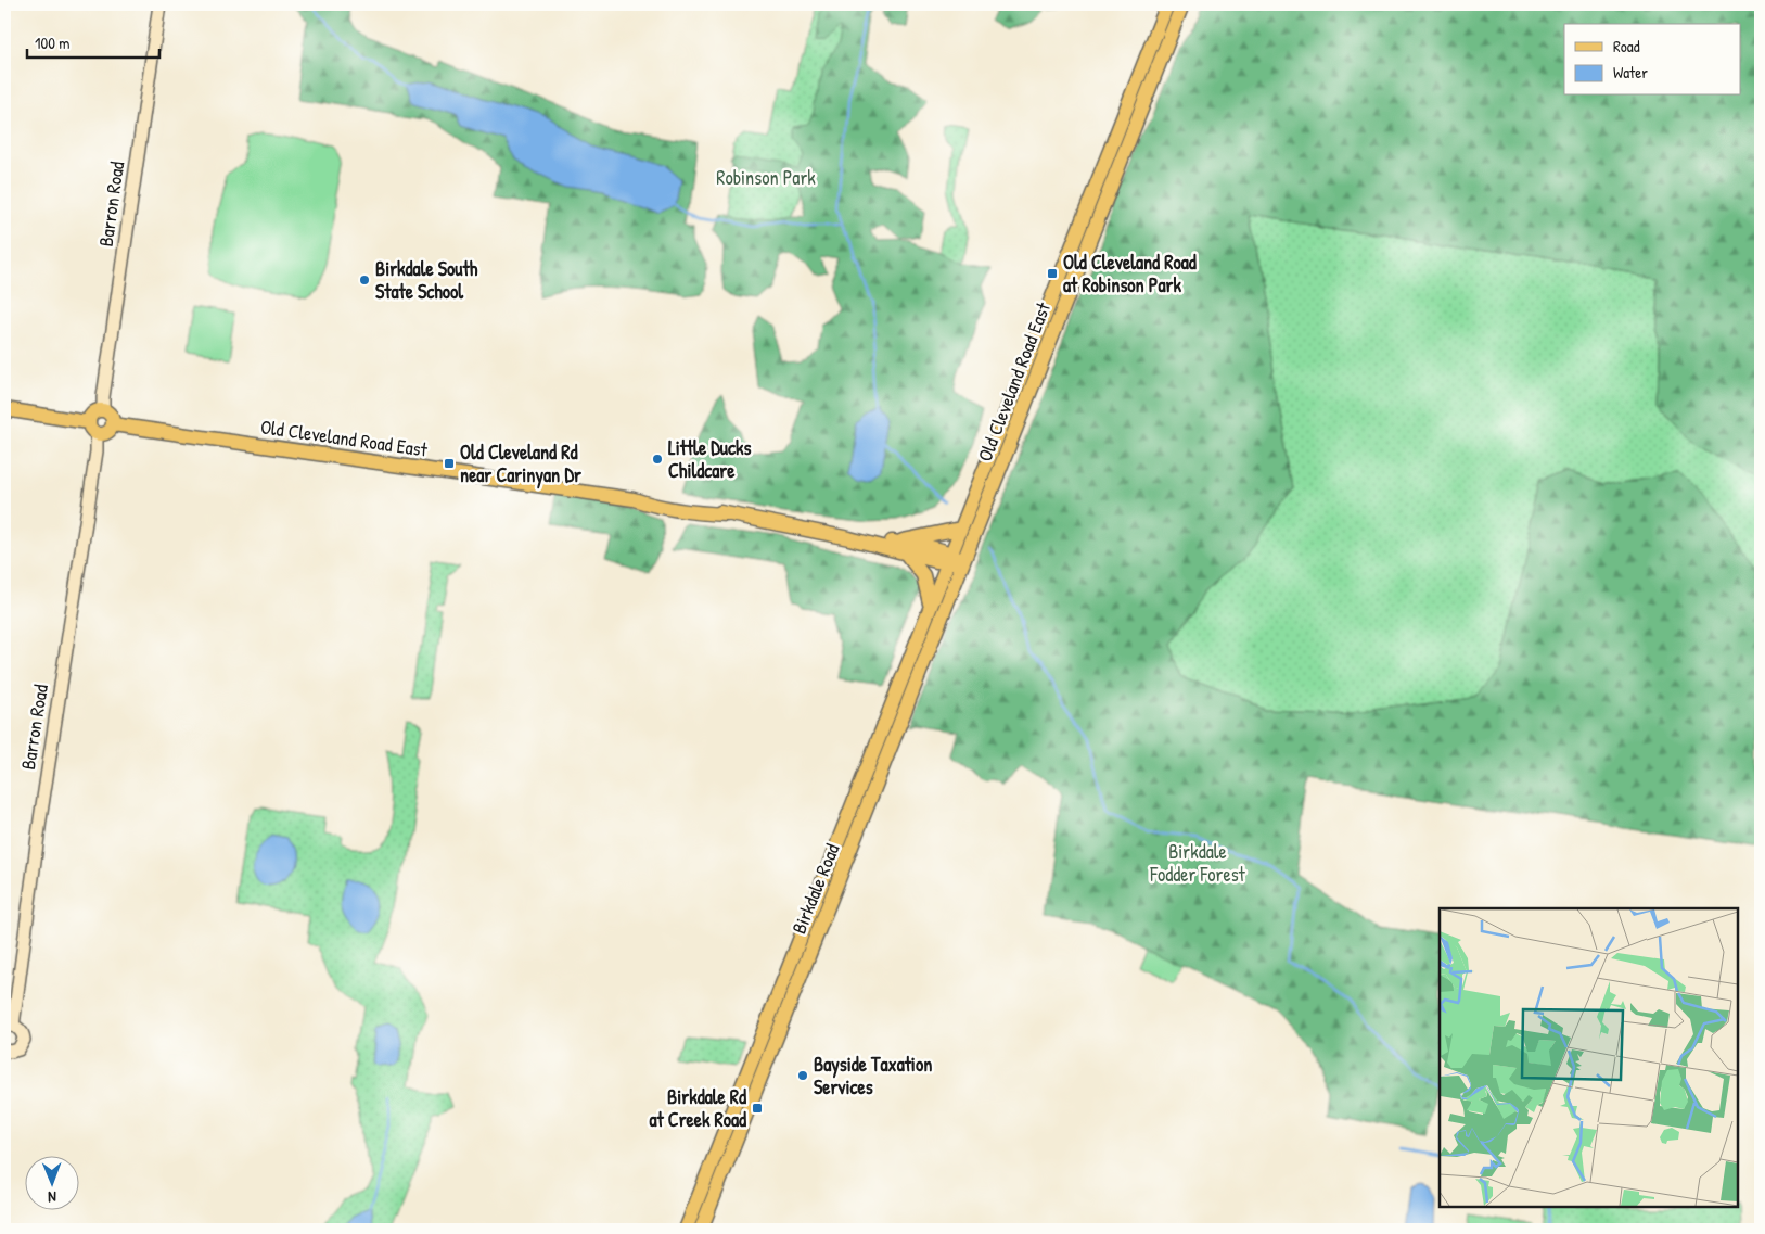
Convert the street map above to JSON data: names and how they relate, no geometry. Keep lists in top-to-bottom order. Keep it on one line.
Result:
{"streets":{"main road":["Old Cleveland Road East","Birkdale Road"],"street":["Barron Road"]},"crossings":[["Barron Road","Old Cleveland Road East"],["Old Cleveland Road East","Birkdale Road"]],"parks":["Robinson Park","Birkdale Fodder Forest"],"places":{"transit":["Old Cleveland Road at Robinson Park","Old Cleveland Rd near Carinyan Dr","Birkdale Rd at Creek Road"],"other":["Birkdale South State School","Little Ducks Childcare","Bayside Taxation Services"]},"legend":["Road","Water"],"scale_bar":"100 m","north":"bottom"}
